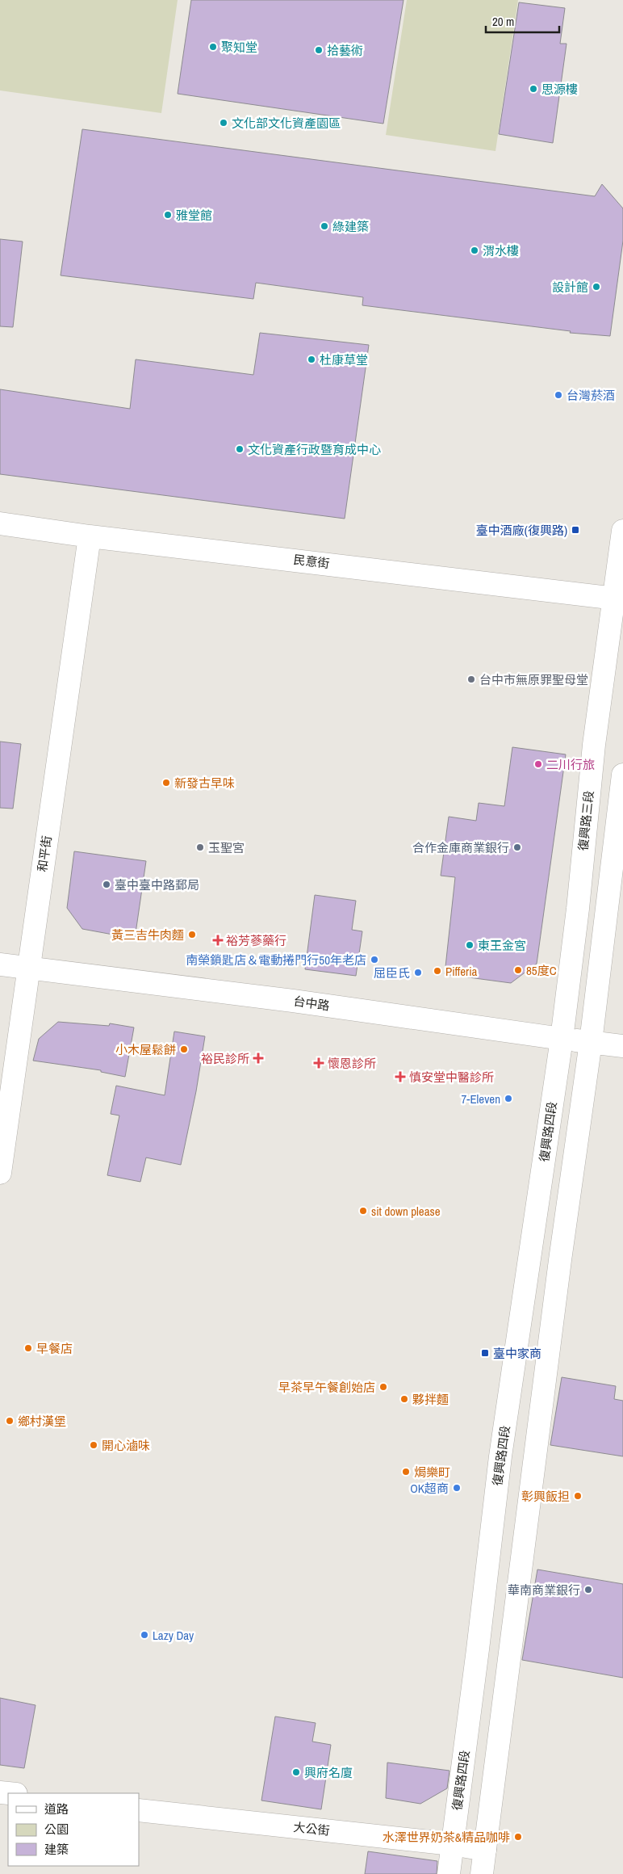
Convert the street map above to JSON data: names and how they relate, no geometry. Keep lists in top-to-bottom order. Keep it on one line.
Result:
{"streets":{"main road":["民意街","復興路三段","和平街","台中路","復興路四段","大公街"]},"crossings":[["民意街","復興路三段"],["民意街","和平街"],["復興路三段","台中路"],["復興路三段","復興路四段"],["和平街","台中路"],["台中路","復興路四段"],["復興路四段","大公街"]],"places":{"other":["聚知堂","拾藝術","思源樓","文化部文化資產園區","雅堂館","綠建築","渭水樓","設計館","杜康草堂","台灣菸酒","文化資產行政暨育成中心","台中市無原罪聖母堂","二川行旅","新發古早味","玉聖宮","合作金庫商業銀行","臺中臺中路郵局","黃三吉牛肉麵","東王金宮","南榮鎖匙店＆電動捲門行50年老店","85度C","Pifferia","屈臣氏","小木屋鬆餅","7-Eleven","sit down please","早餐店","早茶早午餐創始店","夥拌麵","鄉村漢堡","開心滷味","焗樂町","OK超商","彰興飯担","華南商業銀行","Lazy Day","興府名廈","水澤世界奶茶&精品咖啡"],"transit":["臺中酒廠(復興路)","臺中家商"],"health":["裕芳蔘藥行","裕民診所","懷恩診所","慎安堂中醫診所"]},"legend":["道路","公園","建築"],"scale_bar":"20 m"}
